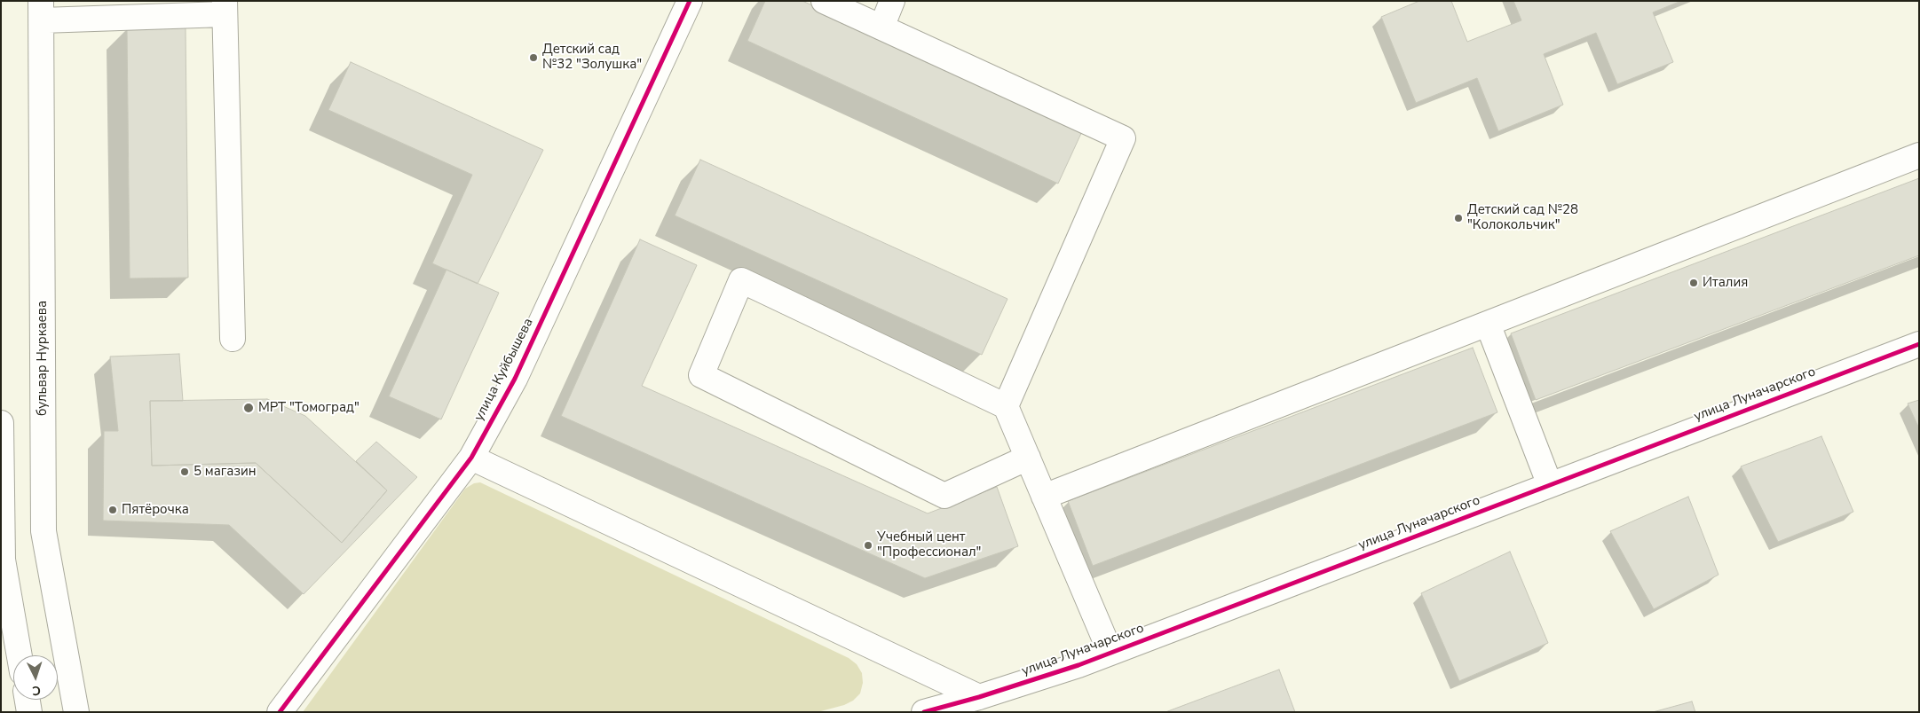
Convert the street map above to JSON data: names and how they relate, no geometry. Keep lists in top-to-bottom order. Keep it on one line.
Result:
{"streets":{"street":["бульвар Нуркаева","улица Куйбышева","улица Луначарского"]},"places":["Детский сад №32 \"Золушка\"","Детский сад №28 \"Колокольчик\"","Италия","МРТ \"Томоград\"","5 магазин","Пятёрочка","Учебный цент \"Профессионал\""],"north":"bottom"}
